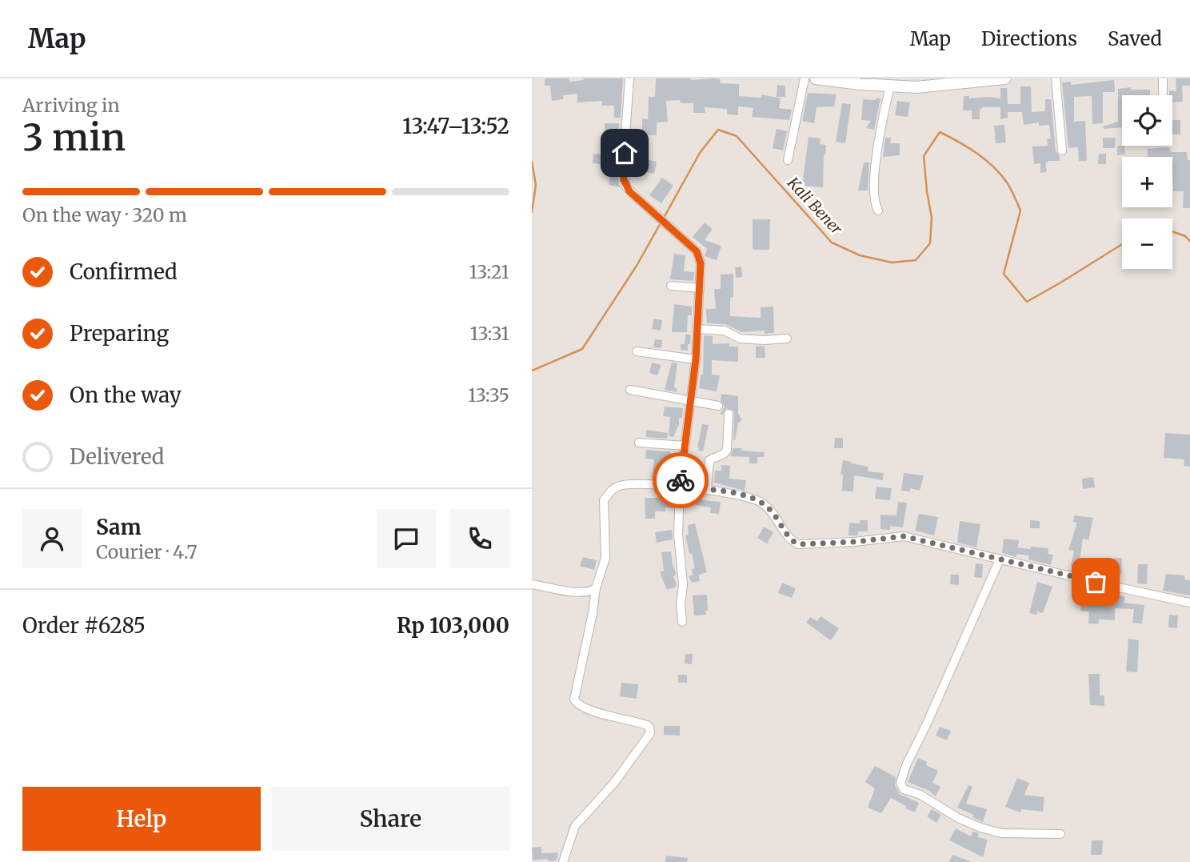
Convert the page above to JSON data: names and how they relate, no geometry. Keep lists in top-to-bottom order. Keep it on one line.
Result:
{"water":["Kali Bener"],"page":{"header":"Map","nav":["Map","Directions","Saved"],"heading":["3 min","Arriving in","13:47–13:52"],"panel":["Sam","Courier · 4.7","Order #6285","Rp 103,000"],"map_buttons":["+","−"],"bar":"On the way · 320 m","list":[["Confirmed","13:21"],["Preparing","13:31"],["On the way","13:35"],"Delivered"],"buttons":["Help","Share"]}}
